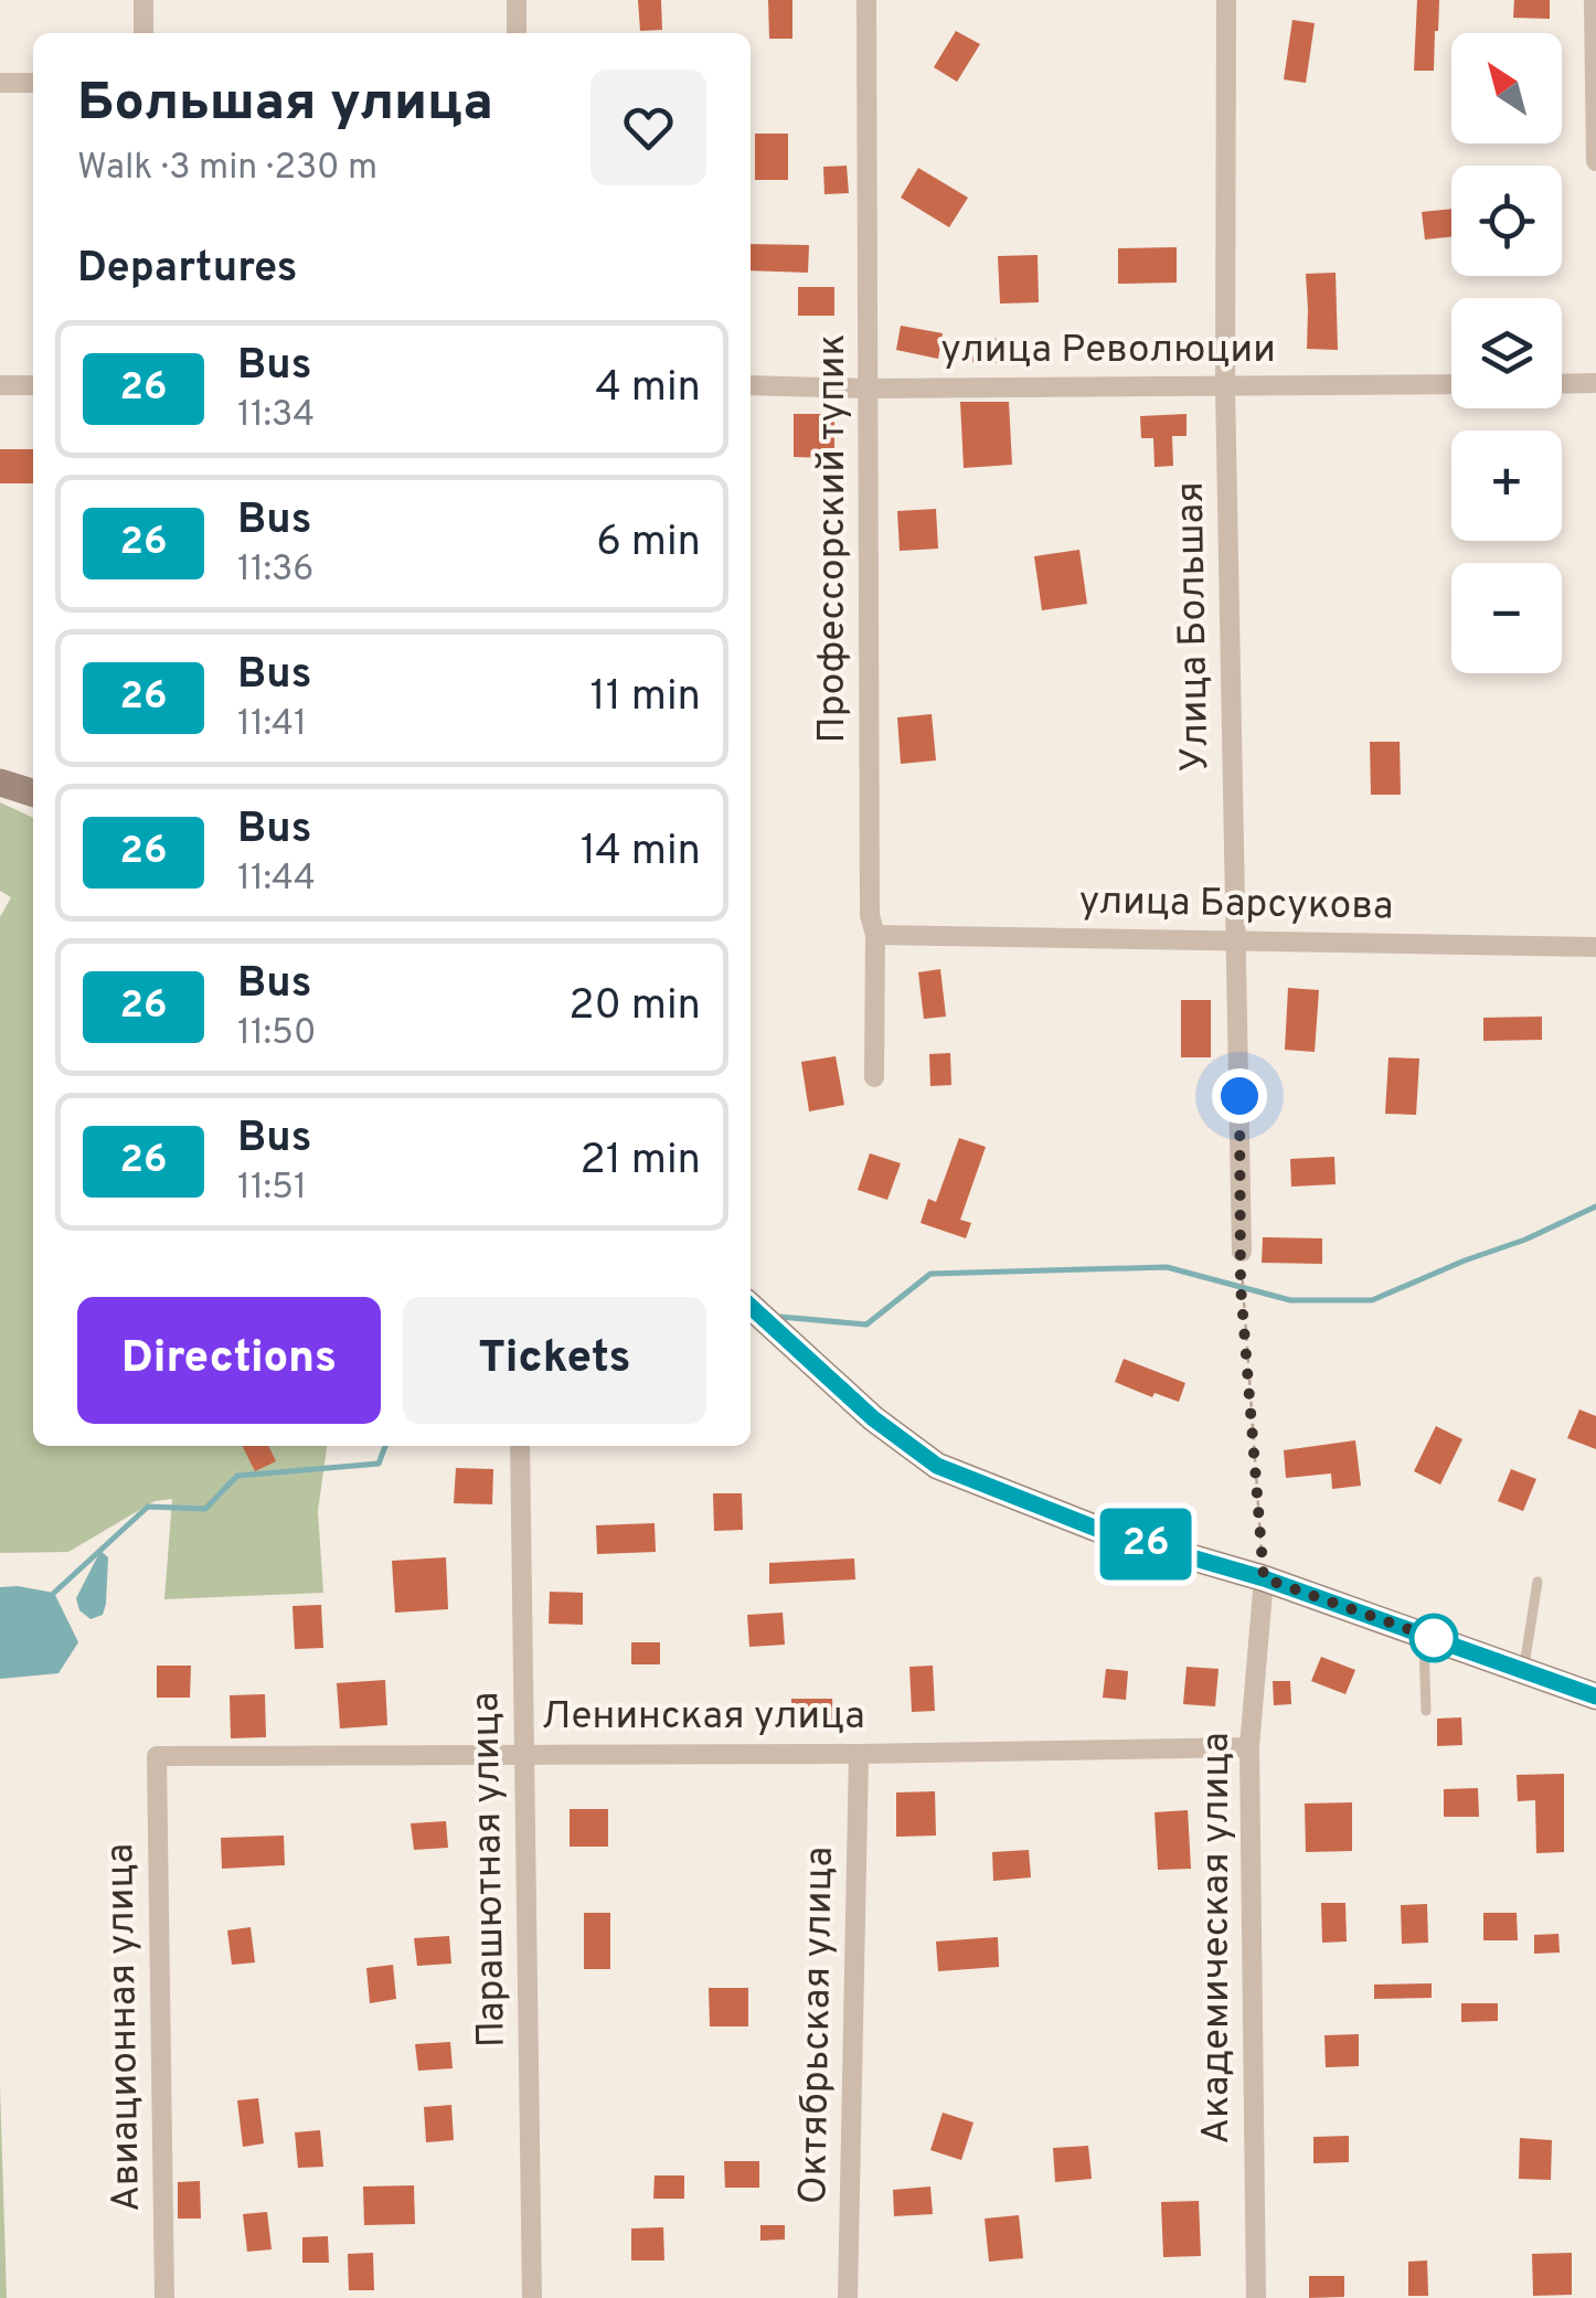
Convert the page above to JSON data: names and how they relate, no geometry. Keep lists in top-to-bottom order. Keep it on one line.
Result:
{"streets":{"street":["улица Революции","Профессорский тупик","Улица Большая","улица Барсукова","Ленинская улица","Парашютная улица","Академическая улица","Октябрьская улица","Авиационная улица"]},"crossings":[["улица Революции","Профессорский тупик"],["улица Революции","Улица Большая"],["Профессорский тупик","улица Барсукова"],["Улица Большая","улица Барсукова"],["Ленинская улица","Парашютная улица"],["Ленинская улица","Академическая улица"],["Ленинская улица","Октябрьская улица"],["Ленинская улица","Авиационная улица"]],"lines":["bus line 26"],"north":"top left","page":{"on_map":"26","map_buttons":["+","−"],"heading":[["Большая улица","Walk · 3 min · 230 m"],"Departures"],"list":[{"mark":"26","name":"Bus","note":"11:34","value":"4 min"},{"mark":"26","name":"Bus","note":"11:36","value":"6 min"},{"mark":"26","name":"Bus","note":"11:41","value":"11 min"},{"mark":"26","name":"Bus","note":"11:44","value":"14 min"},{"mark":"26","name":"Bus","note":"11:50","value":"20 min"},{"mark":"26","name":"Bus","note":"11:51","value":"21 min"}],"buttons":["Directions","Tickets"]}}
